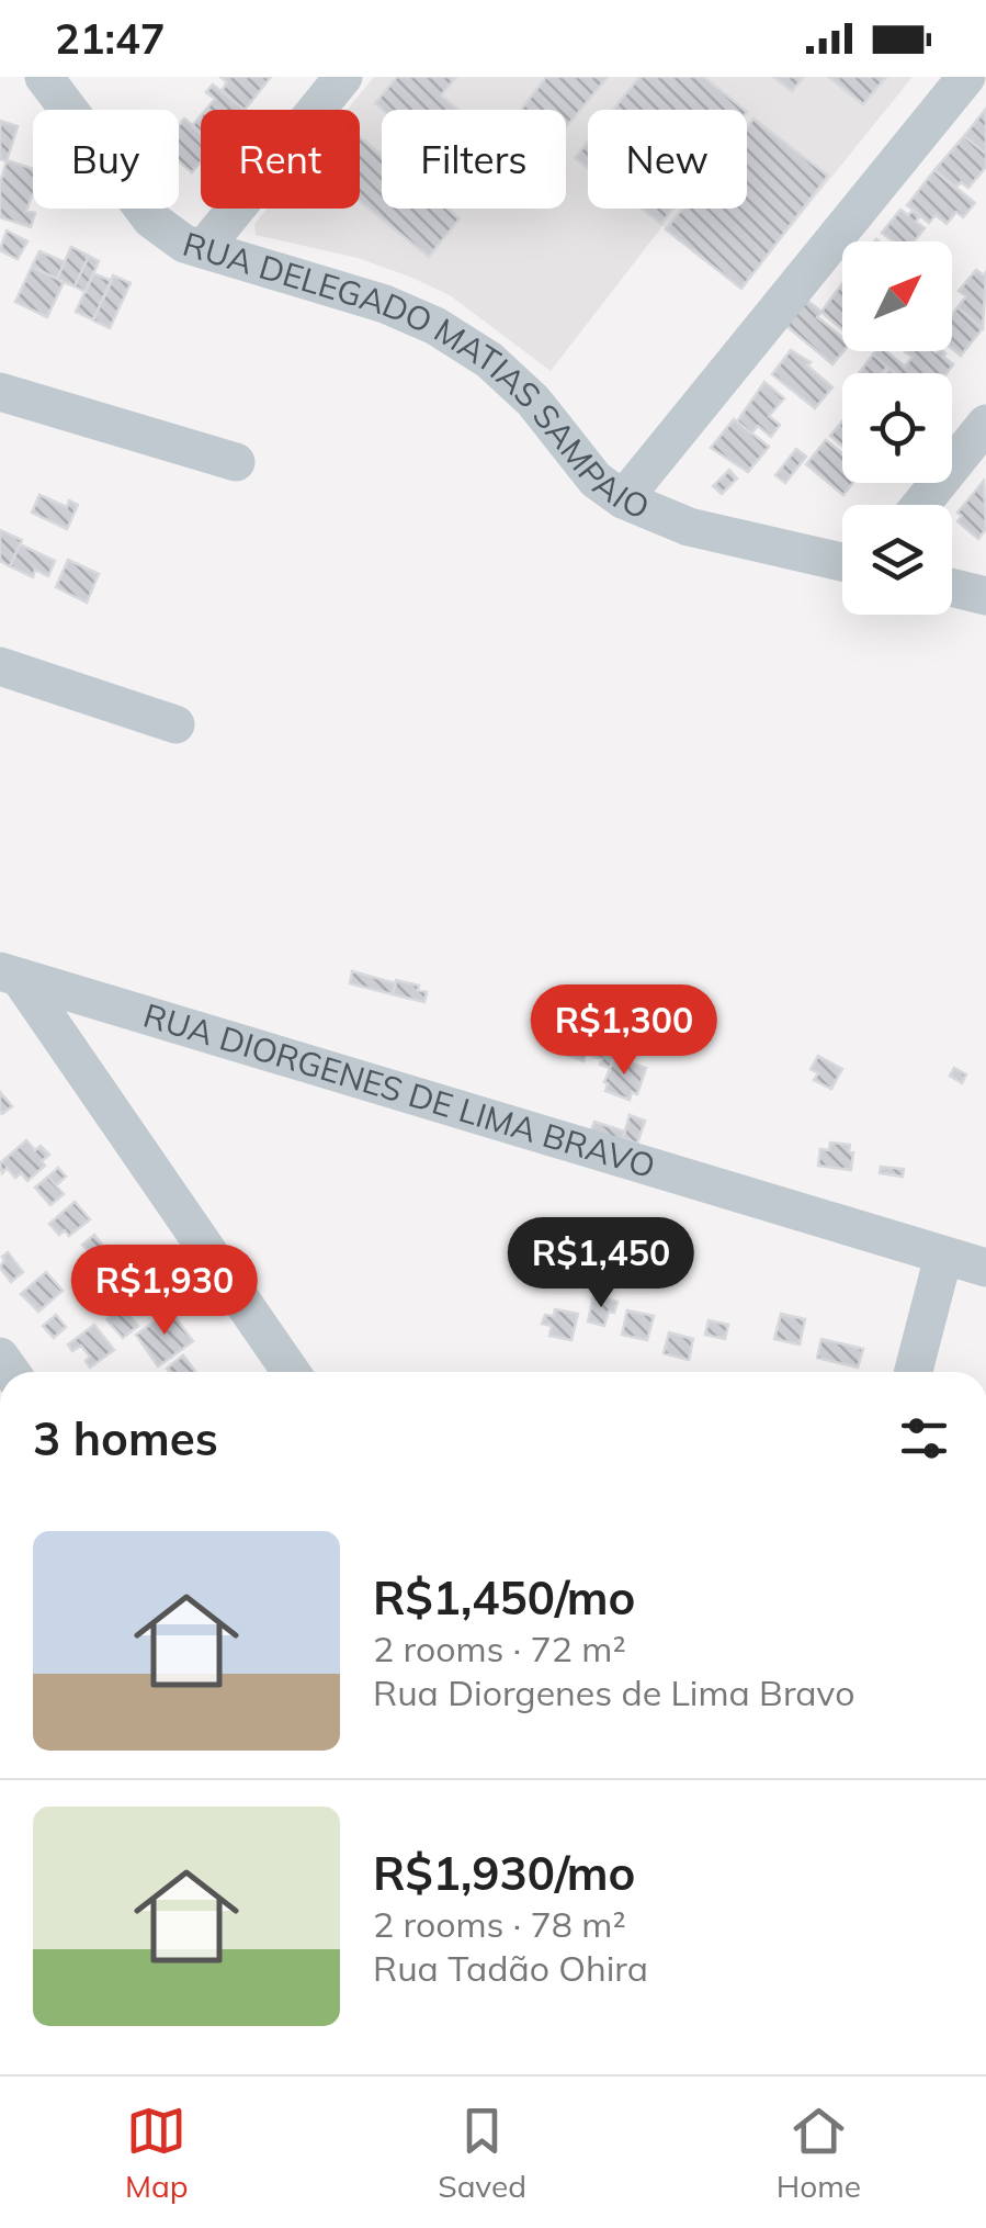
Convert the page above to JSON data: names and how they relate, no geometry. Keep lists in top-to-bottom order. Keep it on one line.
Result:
{"streets":{"street":["RUA DELEGADO MATIAS SAMPAIO","RUA DIORGENES DE LIMA BRAVO"]},"north":"top right","page":{"status":"21:47","chip":["Buy","Rent","Filters","New"],"price":["R$1,300","R$1,450","R$1,930"],"heading":"3 homes","list":[{"name":"R$1,450/mo","note":"2 rooms · 72 m² · Rua Diorgenes de Lima Bravo"},{"name":"R$1,930/mo","note":"2 rooms · 78 m² · Rua Tadão Ohira"}],"tabs":["Map","Saved","Home"]}}
